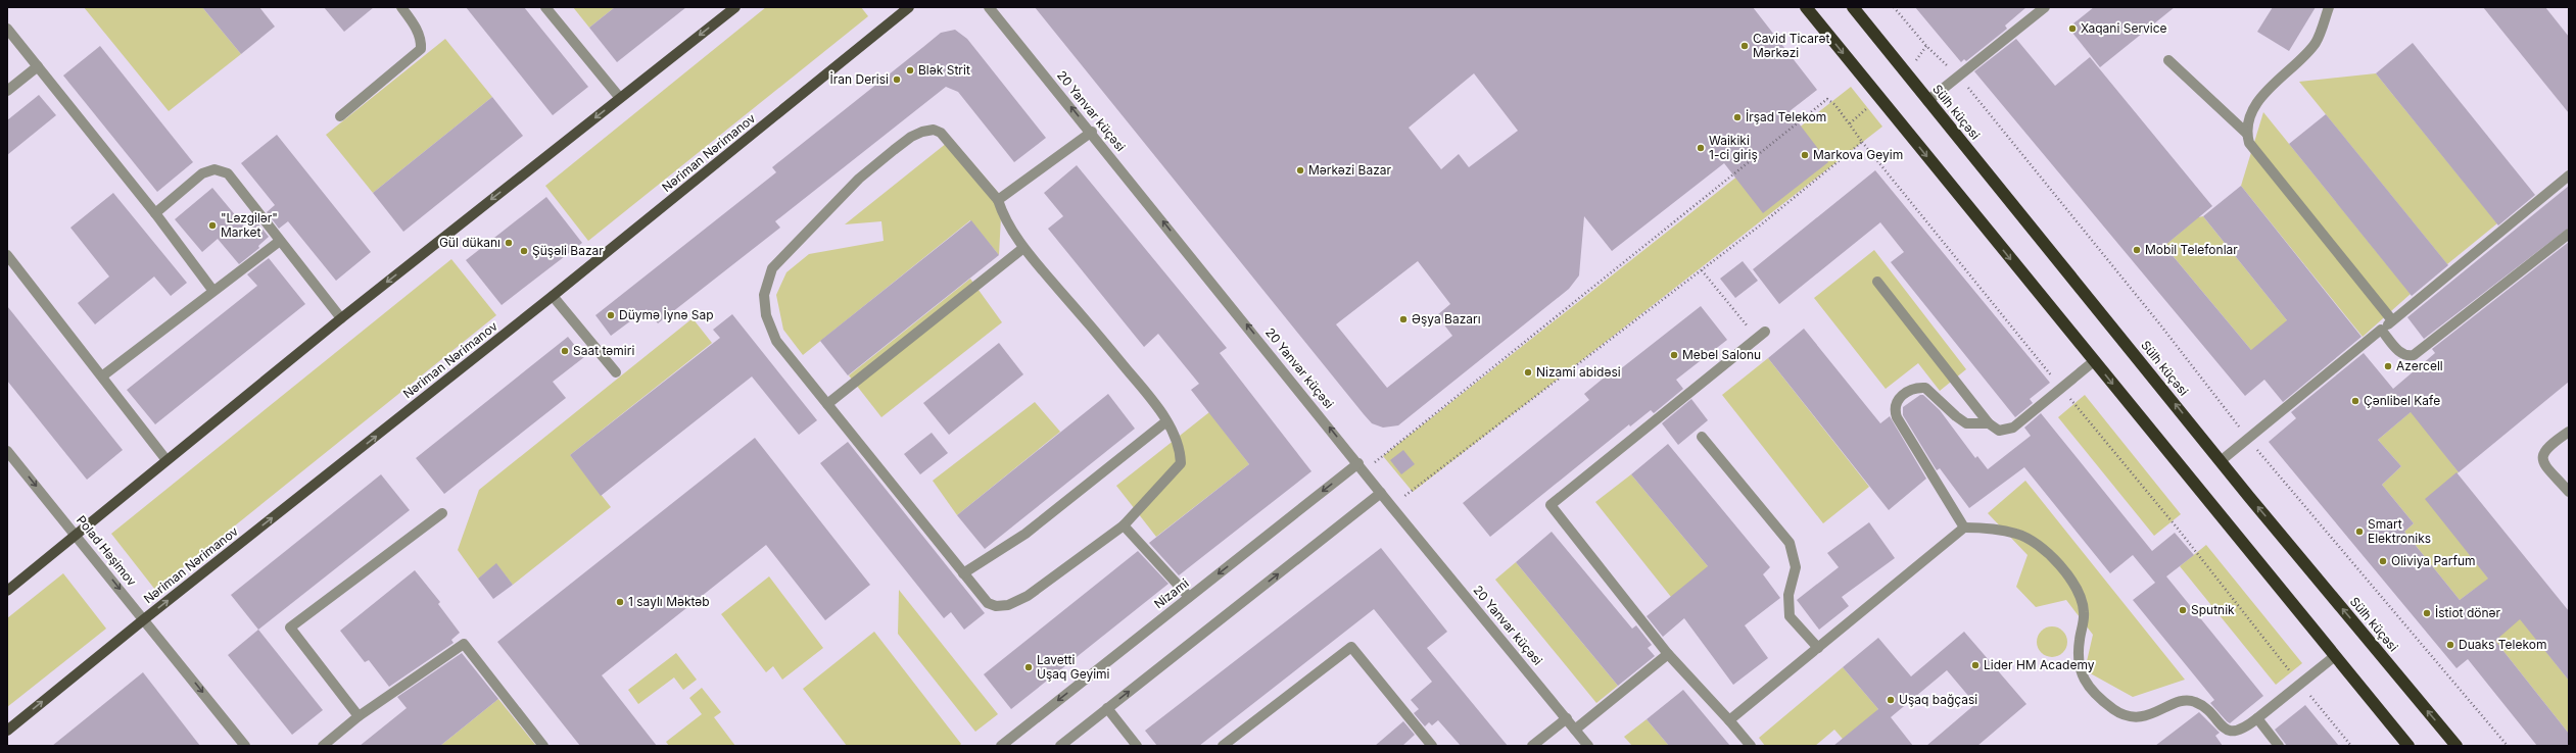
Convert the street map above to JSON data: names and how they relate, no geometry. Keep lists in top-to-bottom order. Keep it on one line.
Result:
{"streets":{"highway":["Sülh küçəsi"],"main road":["Nəriman Nərimanov"],"street":["20 Yanvar küçəsi","Polad Həşimov","Nizami"]},"crossings":[["20 Yanvar küçəsi","Nizami"],["Nəriman Nərimanov","Polad Həşimov"]],"one_way":["20 Yanvar küçəsi","Nəriman Nərimanov","Polad Həşimov"],"places":["Xaqani Service","Cavid Ticarət Mərkəzi","Blək Strit","İran Derisi","İrşad Telekom","Waikiki 1-ci giriş","Markova Geyim","Mərkəzi Bazar","\"Ləzgilər\" Market","Gül dükanı","Mobil Telefonlar","Şüşəli Bazar","Düymə İynə Sap","Əşya Bazarı","Saat təmiri","Mebel Salonu","Azercell","Nizami abidәsi","Çənlibel Kafe","Smart Elektroniks","Oliviya Parfum","1 saylı Məktəb","Sputnik","İstiot dönәr","Duaks Telekom","Lider HM Academy","Lavetti Uşaq Geyimi","Uşaq bağçasi"]}
